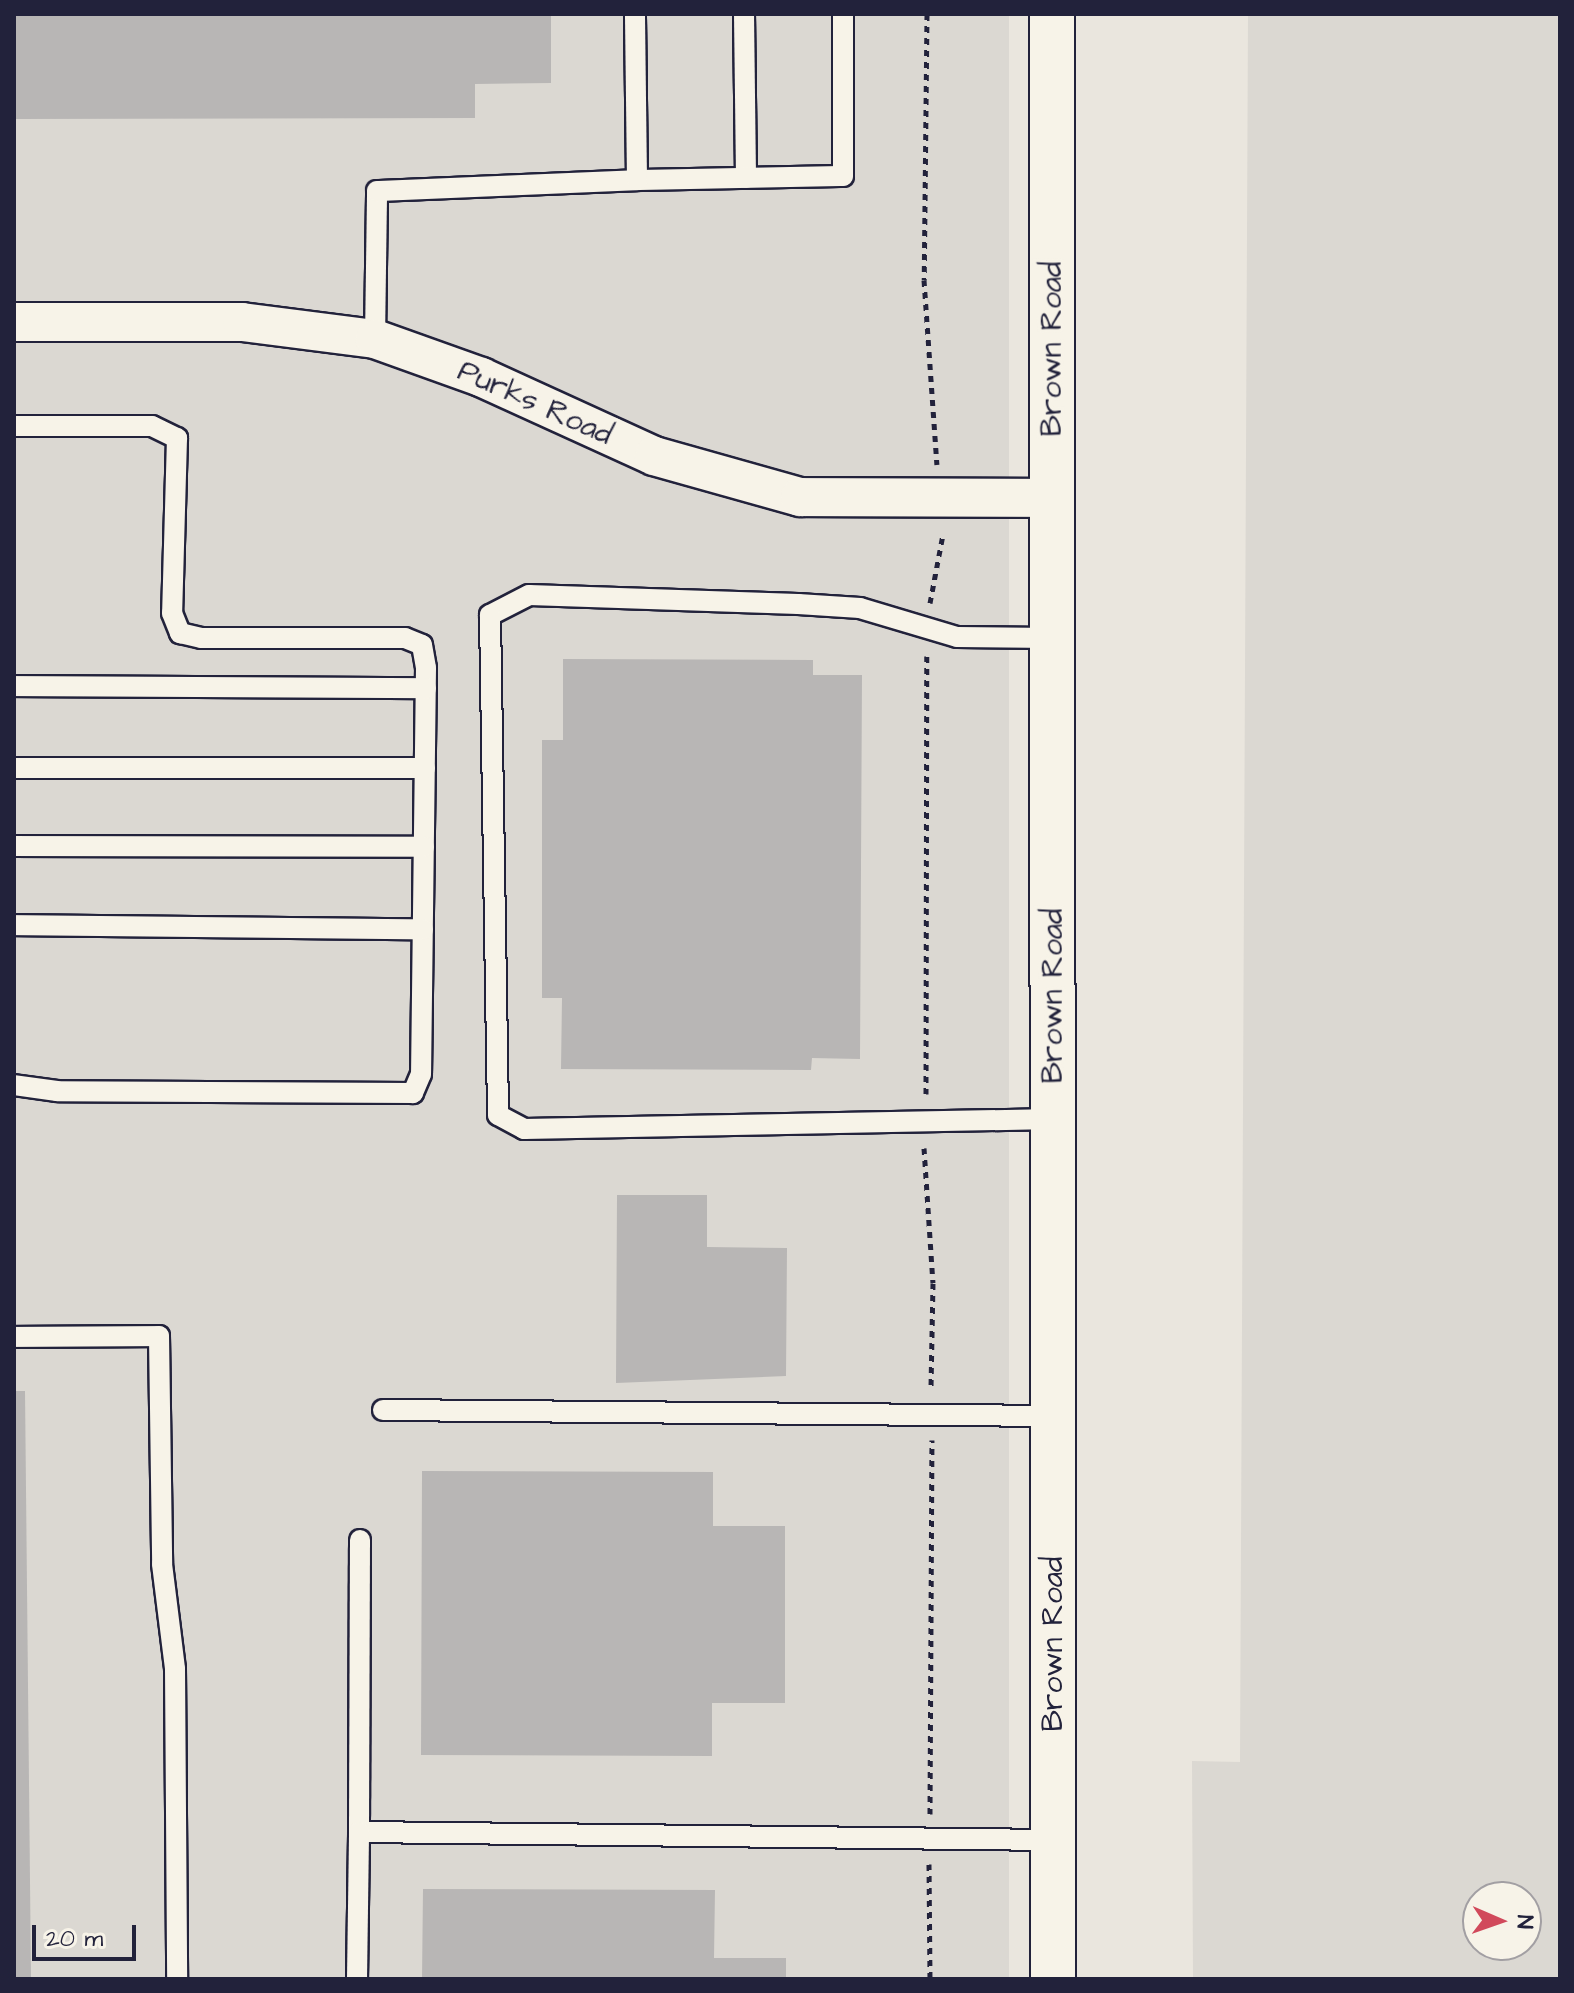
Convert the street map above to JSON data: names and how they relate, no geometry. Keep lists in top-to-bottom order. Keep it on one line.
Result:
{"streets":{"main road":["Brown Road"],"street":["Purks Road"]},"crossings":[["Brown Road","Purks Road"]],"scale_bar":"20 m","north":"right"}
